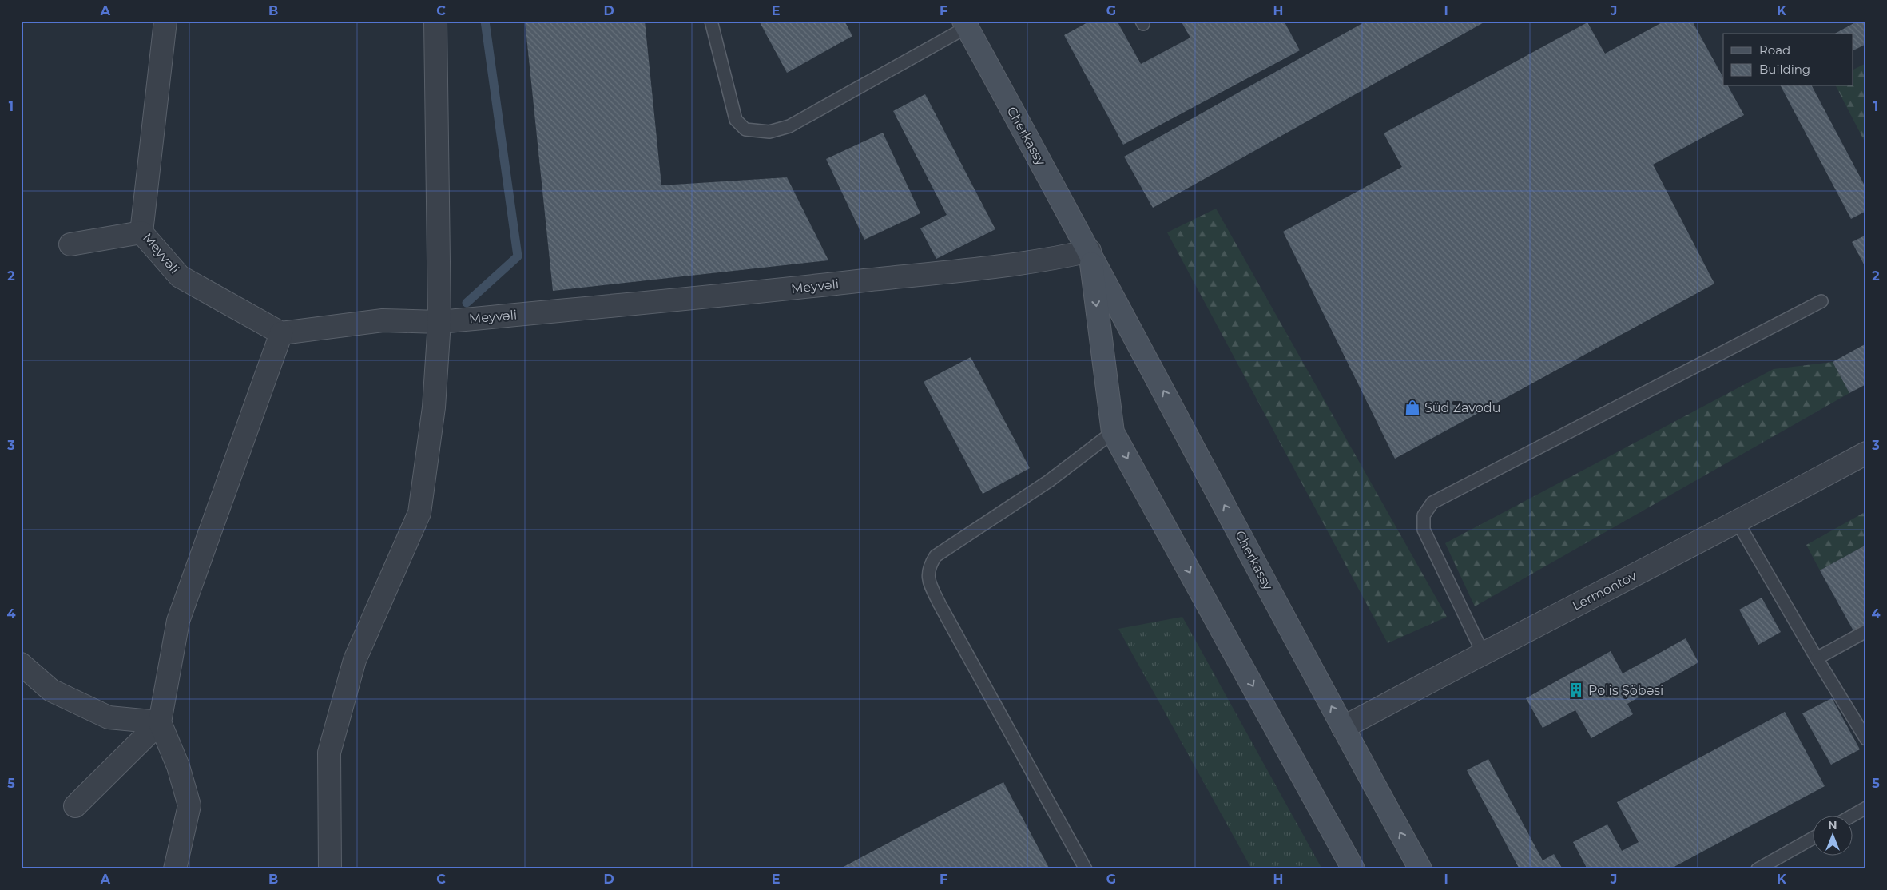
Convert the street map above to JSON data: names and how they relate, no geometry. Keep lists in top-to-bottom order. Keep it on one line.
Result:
{"streets":{"street":["Cherkassy","Meyvəli","Lermontov"]},"crossings":[["Cherkassy","Meyvəli"],["Cherkassy","Lermontov"]],"places":{"shop":["Süd Zavodu"],"building":["Polis Şöbəsi"]},"legend":["Road","Building"],"north":"top","grid":{"columns":["A","B","C","D","E","F","G","H","I","J","K"],"rows":["1","2","3","4","5"]}}
